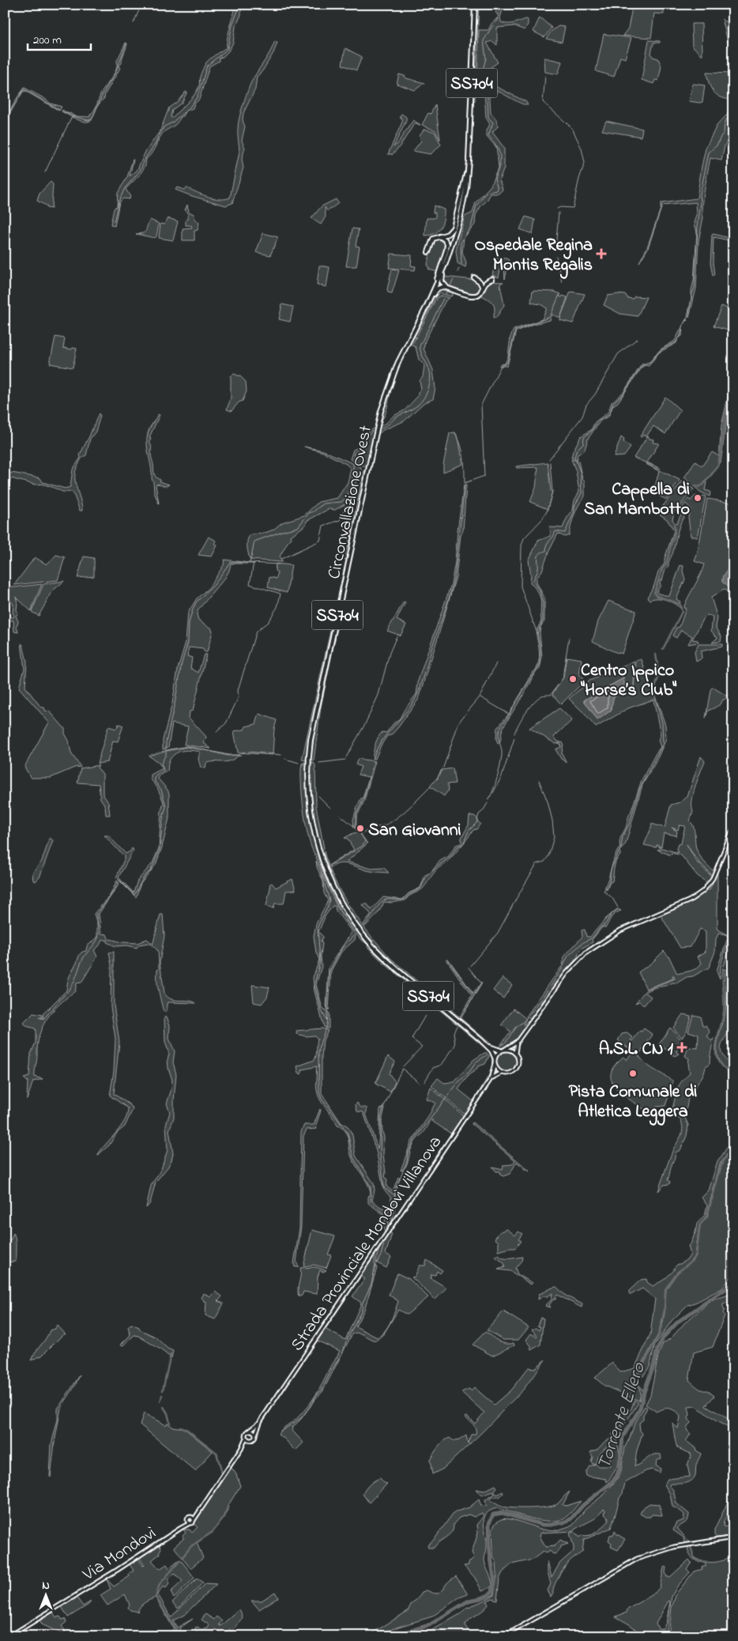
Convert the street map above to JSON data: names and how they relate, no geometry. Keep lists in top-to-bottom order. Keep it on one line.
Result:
{"streets":{"highway":["SS704","Circonvallazione Ovest"],"main road":["Strada Provinciale Mondovì Villanova","Via Mondovì"]},"crossings":[["SS704","Circonvallazione Ovest"],["SS704","Strada Provinciale Mondovì Villanova"]],"water":["Torrente Ellero"],"places":{"health":["Ospedale Regina Montis Regalis","A.S.L. CN 1"],"other":["Cappella di San Mambotto","Centro Ippico \"Horse’s Club\"","San Giovanni","Pista Comunale di Atletica Leggera"]},"scale_bar":"200 m","north":"top"}
